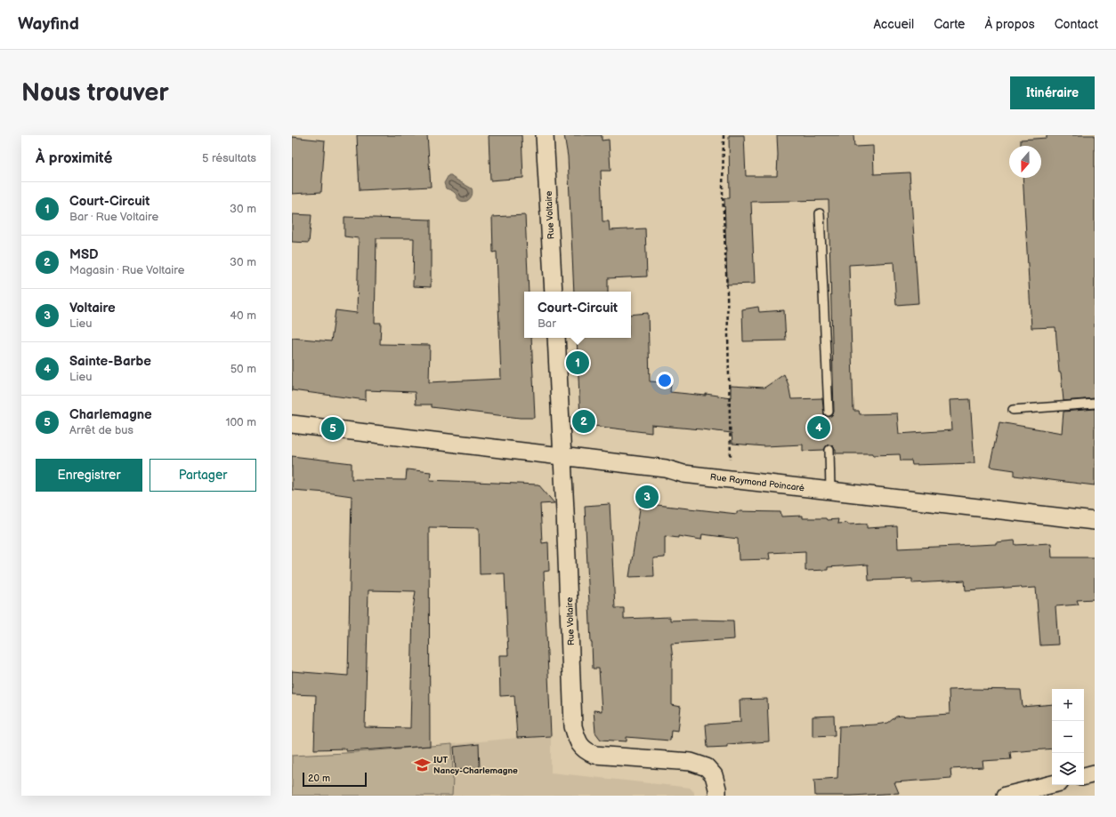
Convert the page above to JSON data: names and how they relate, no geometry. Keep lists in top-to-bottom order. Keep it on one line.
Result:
{"streets":{"street":["Rue Voltaire","Rue Raymond Poincaré"]},"crossings":[["Rue Voltaire","Rue Raymond Poincaré"]],"places":{"school or university":["IUT Nancy-Charlemagne"]},"scale_bar":"20 m","north":"bottom","page":{"header":"Wayfind","nav":["Accueil","Carte","À propos","Contact"],"buttons":["Itinéraire",["Enregistrer","Partager"]],"title":"Nous trouver","heading":["À proximité","5 résultats"],"list":[{"mark":"1","name":"Court-Circuit","note":"Bar · Rue Voltaire","value":"30 m"},{"mark":"2","name":"MSD","note":"Magasin · Rue Voltaire","value":"30 m"},{"mark":"3","name":"Voltaire","note":"Lieu","value":"40 m"},{"mark":"4","name":"Sainte-Barbe","note":"Lieu","value":"50 m"},{"mark":"5","name":"Charlemagne","note":"Arrêt de bus","value":"100 m"}],"popup":["Court-Circuit","Bar"],"pins":["1","2","4","5","3"],"map_buttons":["+","−"],"scale":"20 m"}}
